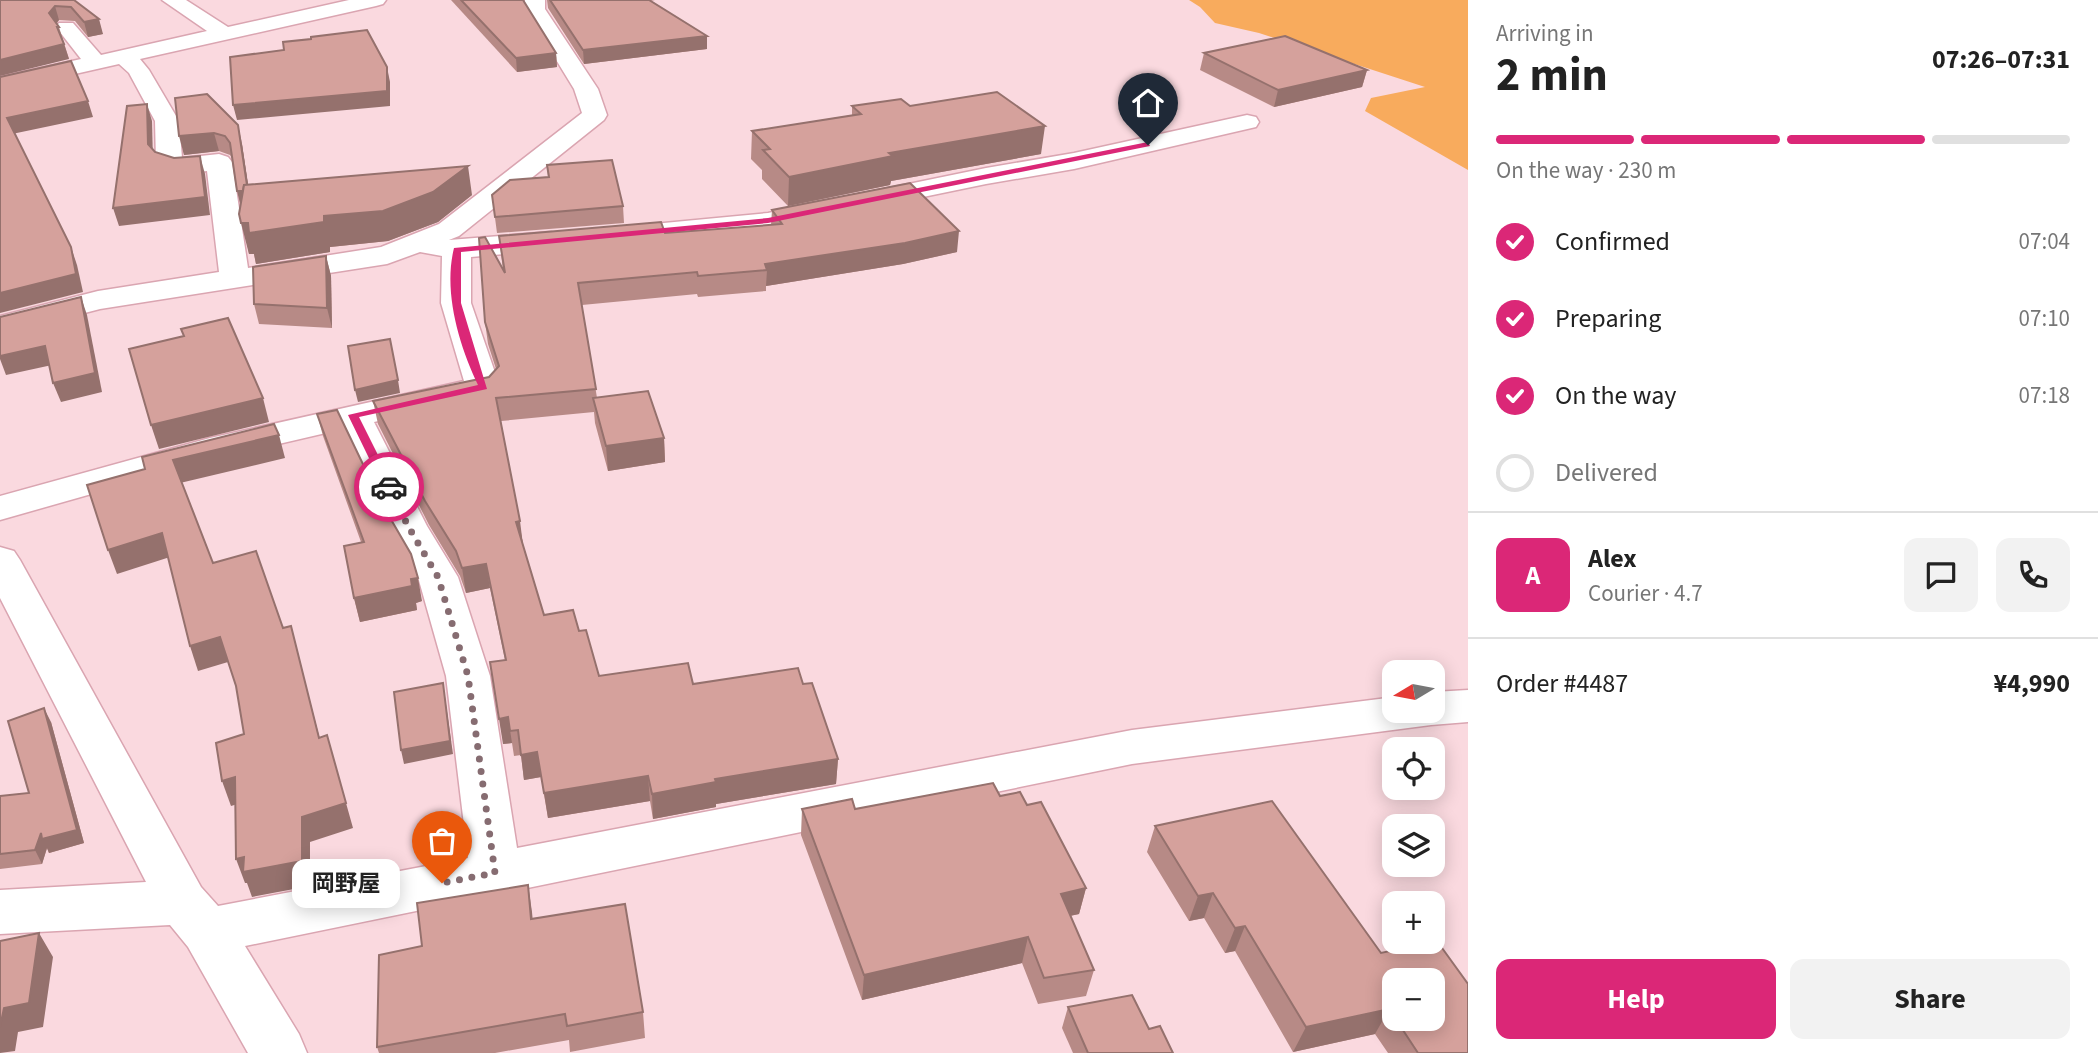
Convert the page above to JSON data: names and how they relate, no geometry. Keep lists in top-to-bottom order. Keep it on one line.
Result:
{"places":["岡野屋"],"north":"left","page":{"heading":["2 min","Arriving in","07:26–07:31"],"panel":["Alex","Courier · 4.7","Order #4487","¥4,990"],"bar":"On the way · 230 m","list":[["Confirmed","07:04"],["Preparing","07:10"],["On the way","07:18"],"Delivered"],"round":"A","map_buttons":["+","−"],"bubble":"岡野屋","buttons":["Help","Share"]}}
